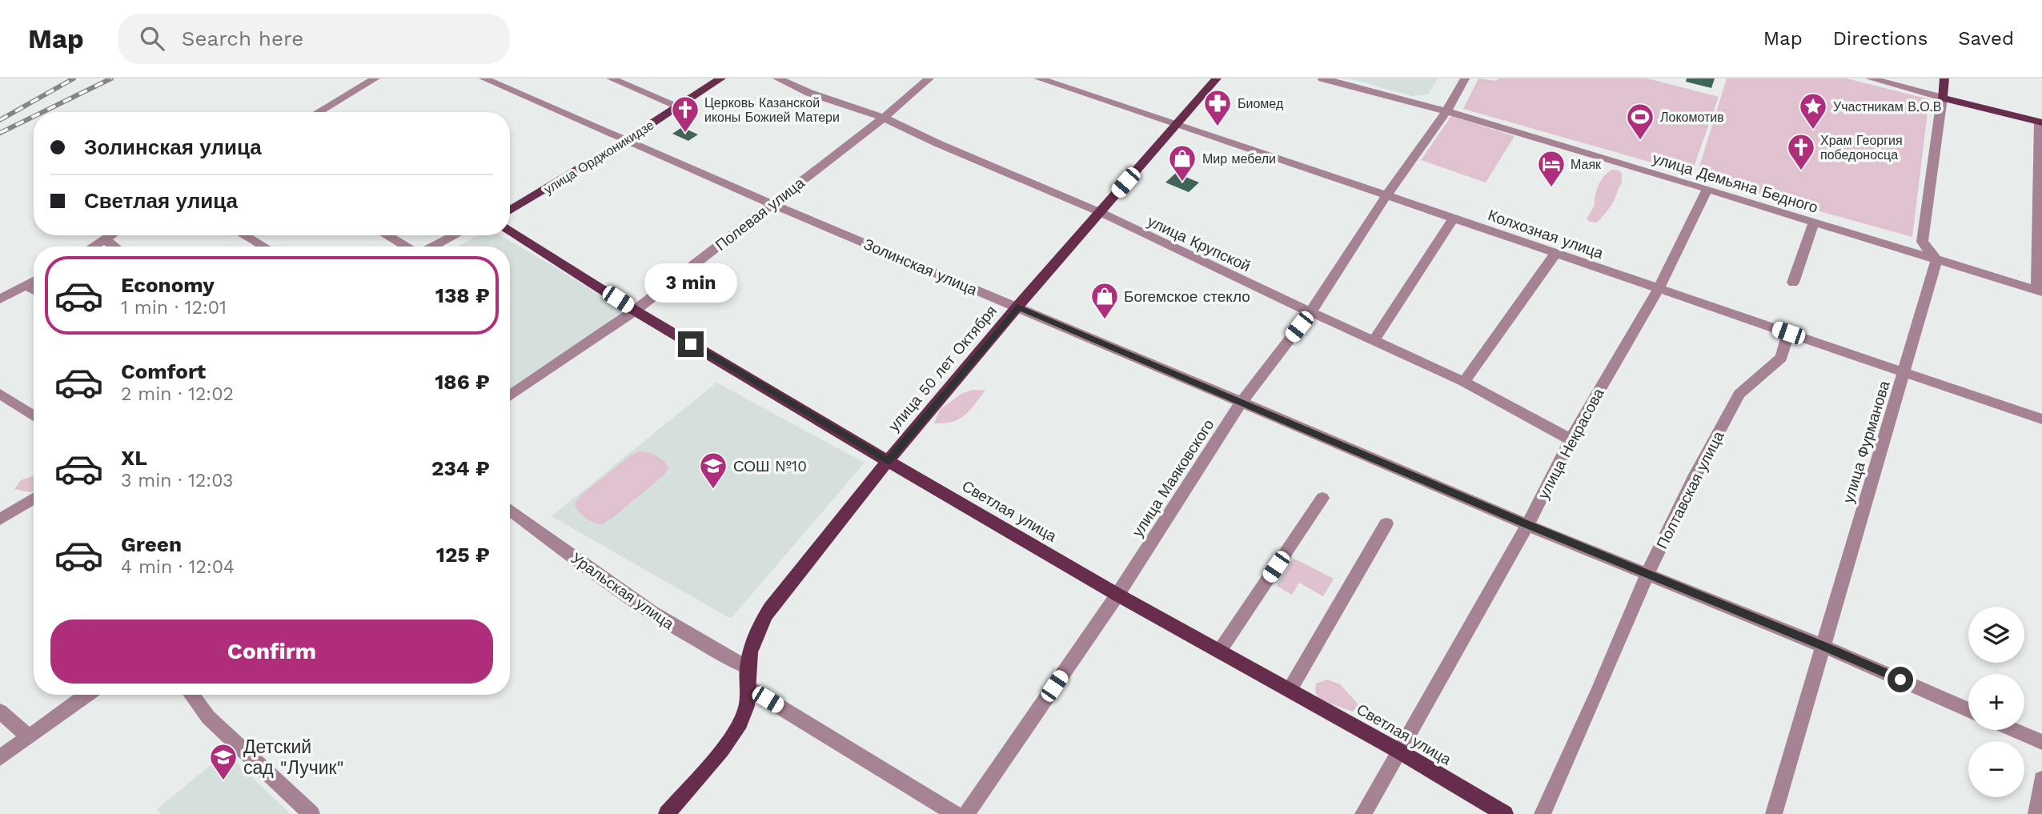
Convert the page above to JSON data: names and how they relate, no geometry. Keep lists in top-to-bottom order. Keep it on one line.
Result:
{"streets":{"main road":["улица Орджоникидзе","улица 50 лет Октября","Светлая улица"],"street":["улица Демьяна Бедного","Полевая улица","Колхозная улица","улица Крупской","Золинская улица","улица Фурманова","улица Некрасова","улица Маяковского","Полтавская улица","Уральская улица"]},"crossings":[["улица Орджоникидзе","Золинская улица"],["улица Демьяна Бедного","улица Фурманова"],["улица Демьяна Бедного","улица Некрасова"],["улица Демьяна Бедного","улица Маяковского"],["Полевая улица","улица Крупской"],["Полевая улица","Золинская улица"],["Полевая улица","Светлая улица"],["Колхозная улица","улица 50 лет Октября"],["Колхозная улица","улица Фурманова"],["Колхозная улица","улица Некрасова"],["Колхозная улица","улица Маяковского"],["Колхозная улица","Полтавская улица"],["улица Крупской","улица 50 лет Октября"],["улица Крупской","улица Некрасова"],["улица Крупской","улица Маяковского"],["Золинская улица","улица 50 лет Октября"],["Золинская улица","улица Фурманова"],["Золинская улица","улица Некрасова"],["Золинская улица","улица Маяковского"],["Золинская улица","Полтавская улица"],["улица 50 лет Октября","Светлая улица"],["улица 50 лет Октября","Уральская улица"],["улица Некрасова","Светлая улица"],["улица Маяковского","Светлая улица"]],"places":{"pharmacy":["Биомед"],"place":["Участникам В.О.В"],"church":["Церковь Казанской иконы Божией Матери","Храм Георгия победоносца"],"sports":["Локомотив"],"shop":["Мир мебели","Богемское стекло"],"hotel":["Маяк"],"school or university":["СОШ №10","Детский сад \"Лучик\""]},"page":{"header":"Map","search":"Search here","nav":["Map","Directions","Saved"],"banner":["Золинская улица","Светлая улица"],"list":[{"name":"Economy","note":"1 min · 12:01","value":"138 ₽"},{"name":"Comfort","note":"2 min · 12:02","value":"186 ₽"},{"name":"XL","note":"3 min · 12:03","value":"234 ₽"},{"name":"Green","note":"4 min · 12:04","value":"125 ₽"}],"bubble":"3 min","map_buttons":["+","−"],"buttons":"Confirm"}}
